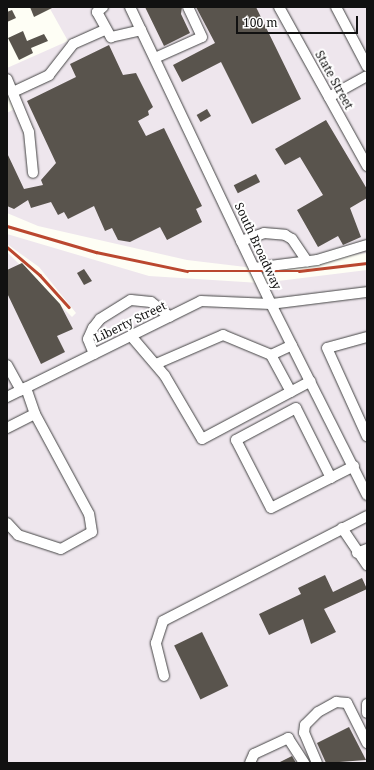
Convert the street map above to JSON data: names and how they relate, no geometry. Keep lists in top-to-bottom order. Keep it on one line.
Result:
{"streets":{"street":["State Street","South Broadway","Liberty Street"]},"crossings":[["South Broadway","Liberty Street"]],"scale_bar":"100 m"}
